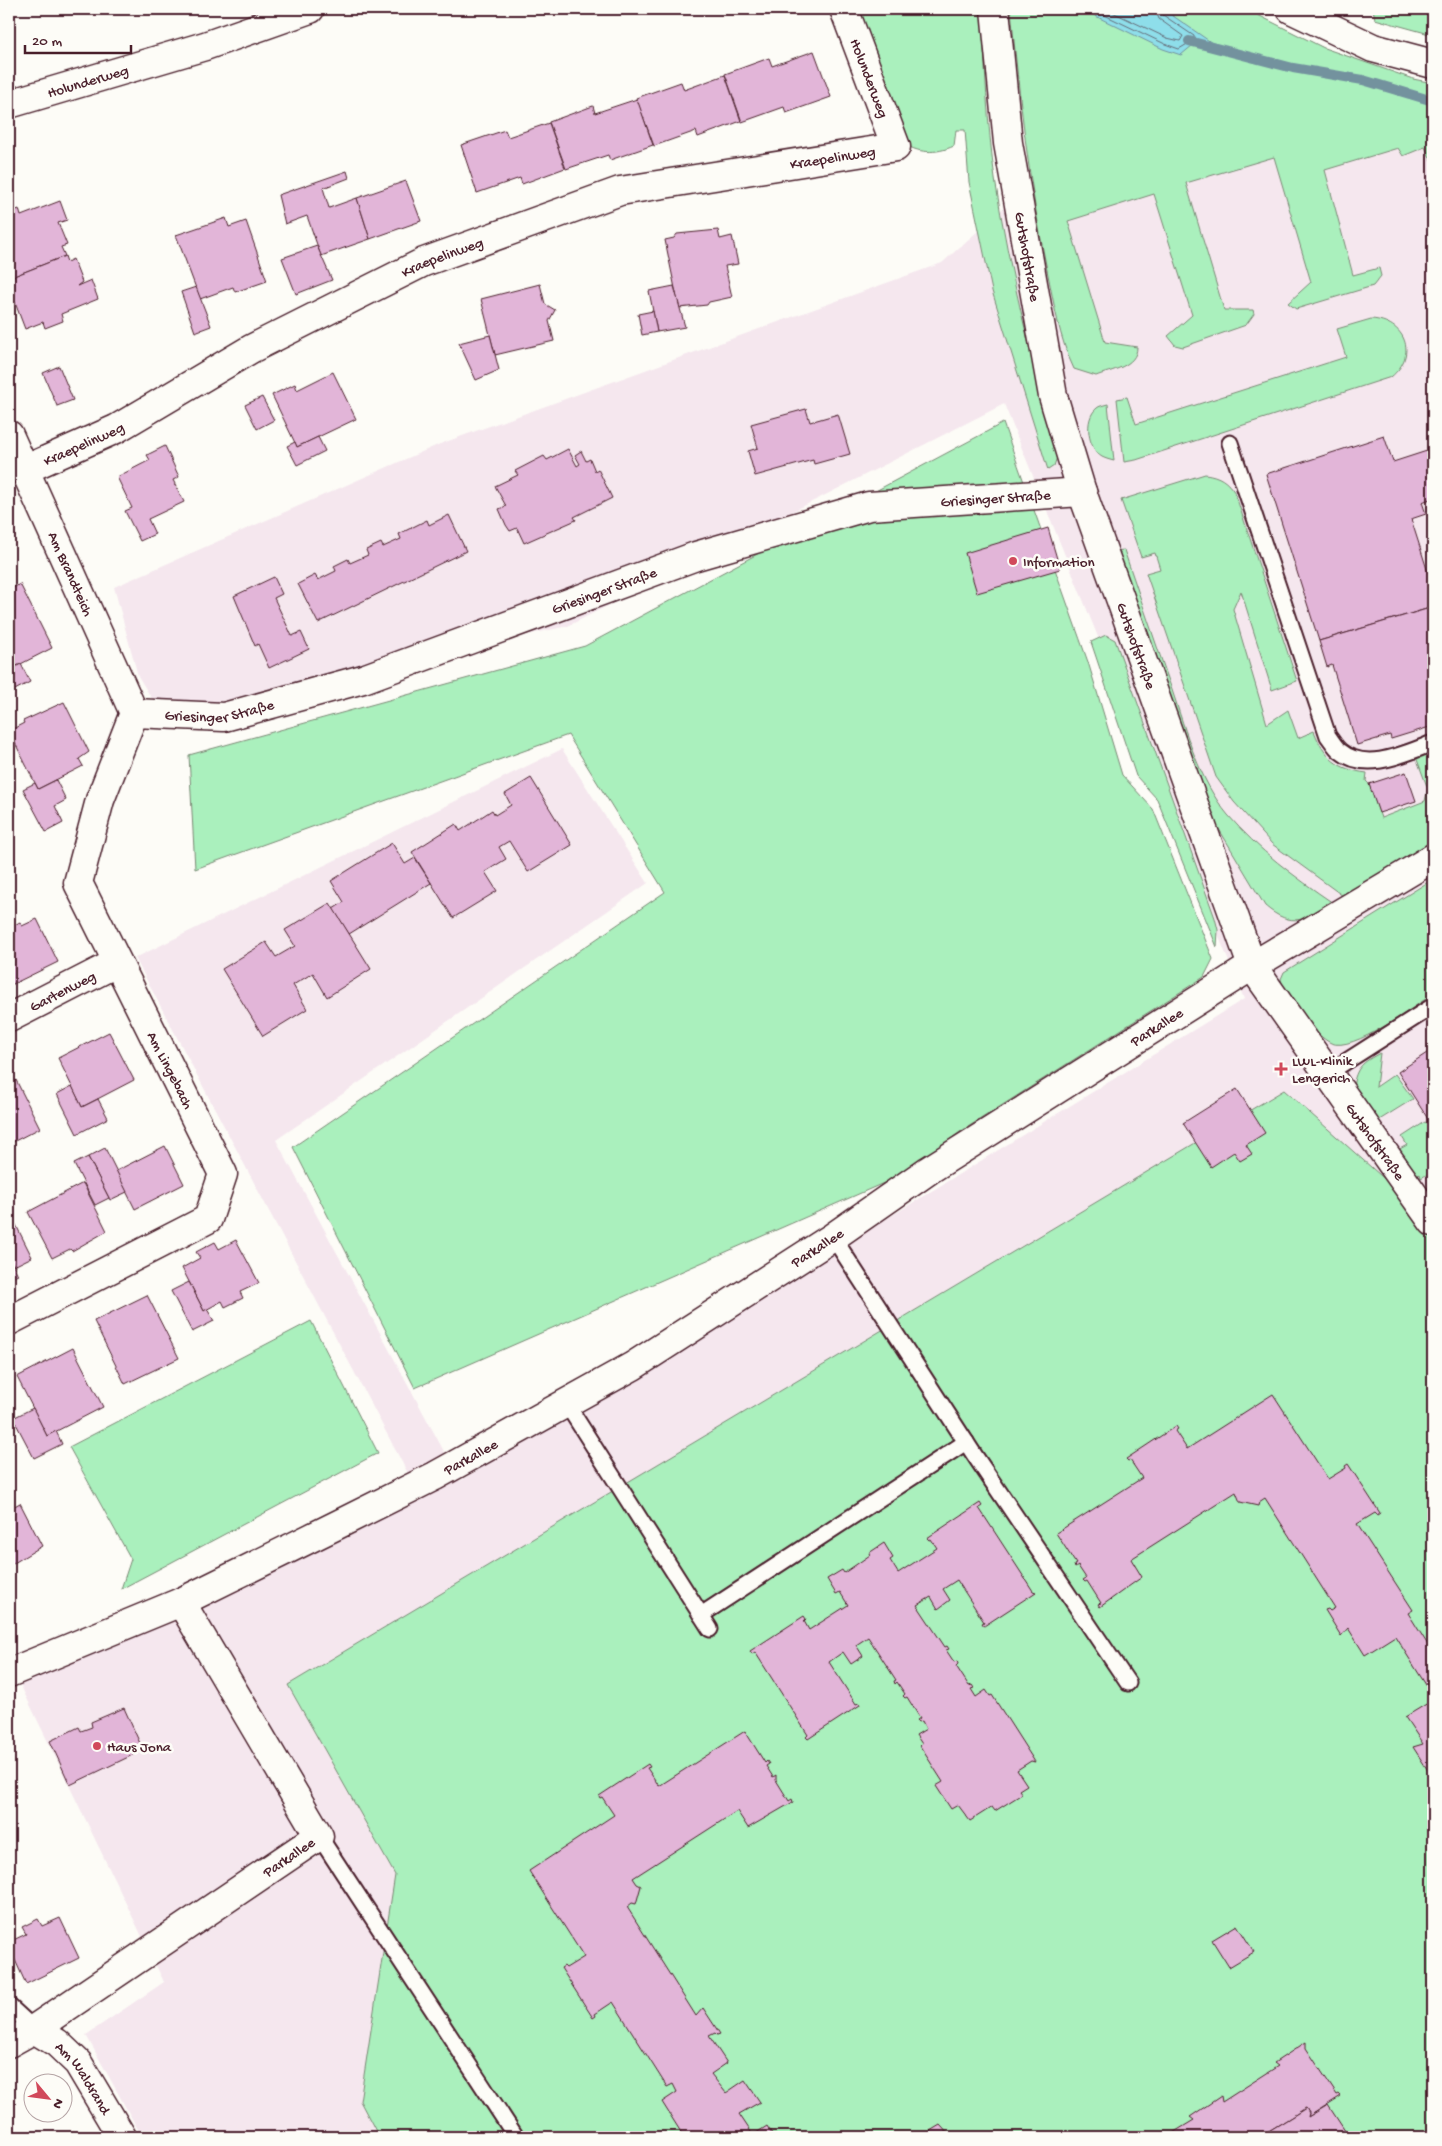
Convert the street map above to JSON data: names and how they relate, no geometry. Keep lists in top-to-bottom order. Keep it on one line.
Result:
{"streets":{"street":["Holunderweg","Kraepelinweg","Gutshofstraße","Griesinger Straße","Am Brandteich","Gartenweg","Parkallee","Am Lingebach","Am Waldrand"]},"crossings":[["Holunderweg","Kraepelinweg"],["Kraepelinweg","Am Brandteich"],["Gutshofstraße","Griesinger Straße"],["Gutshofstraße","Parkallee"],["Griesinger Straße","Am Brandteich"],["Griesinger Straße","Am Lingebach"],["Am Brandteich","Am Lingebach"],["Gartenweg","Am Lingebach"],["Parkallee","Am Waldrand"]],"places":{"other":["Information","Haus Jona"],"health":["LWL-Klinik Lengerich"]},"scale_bar":"20 m","north":"bottom right"}
